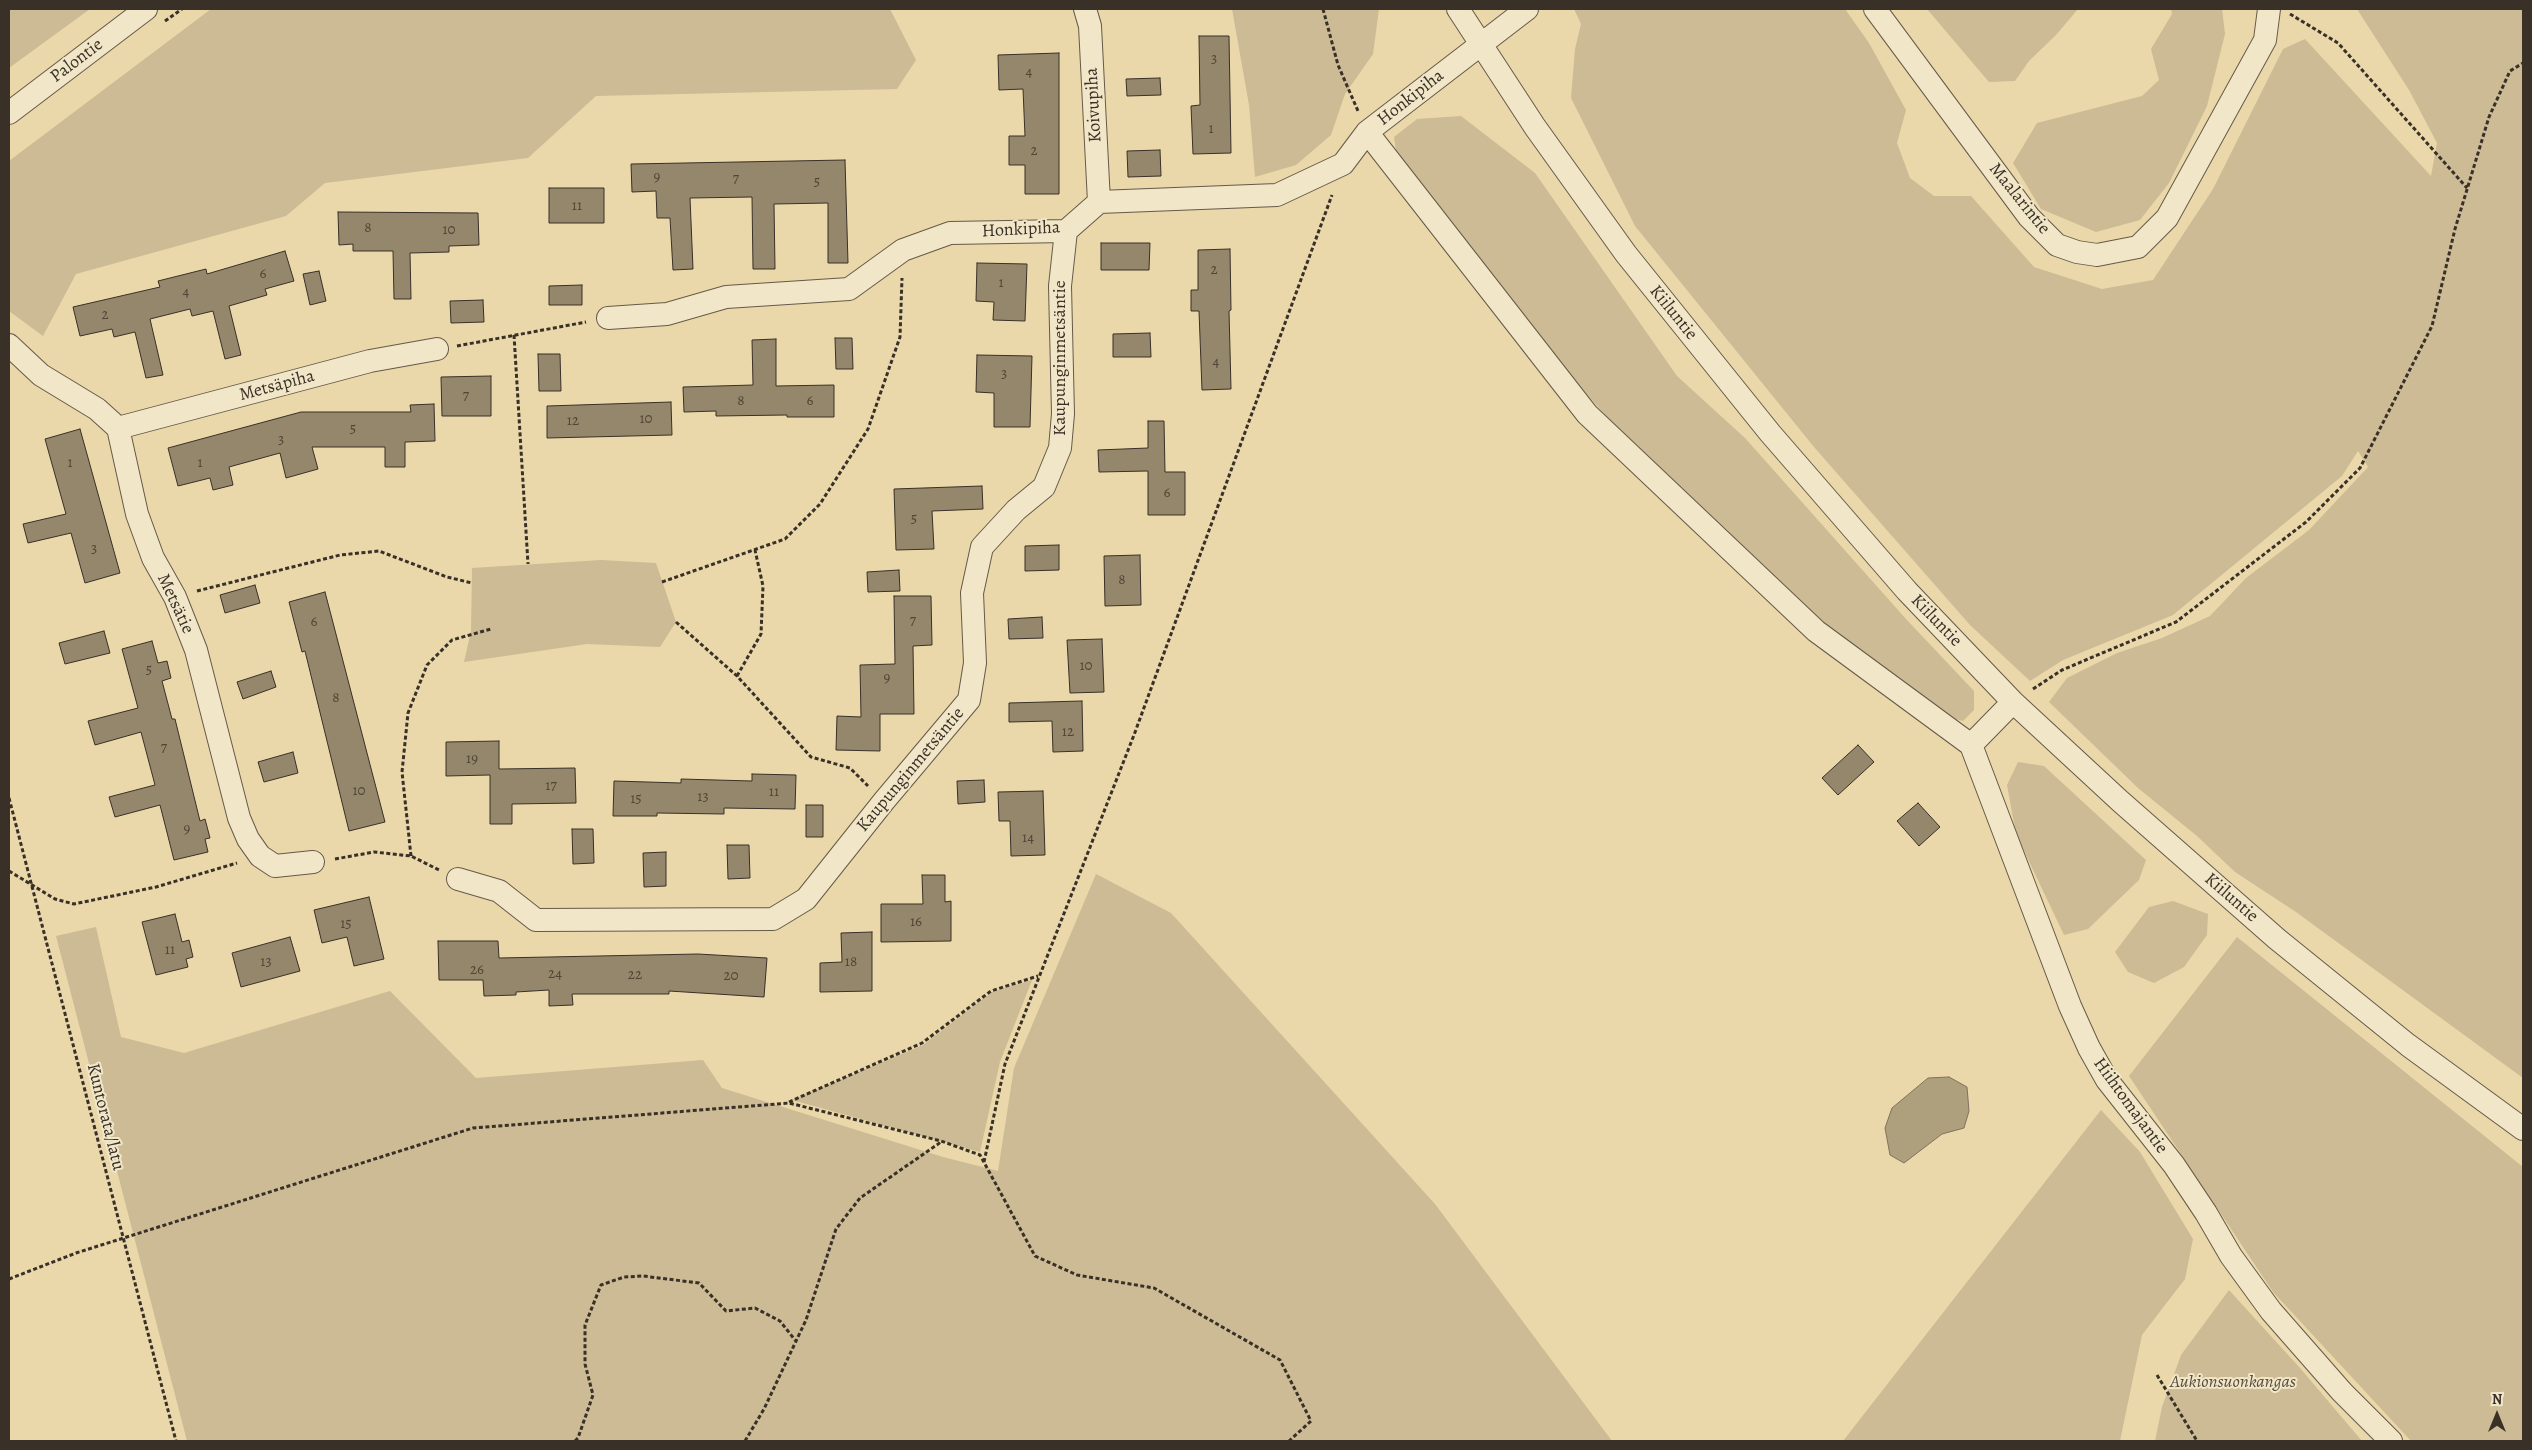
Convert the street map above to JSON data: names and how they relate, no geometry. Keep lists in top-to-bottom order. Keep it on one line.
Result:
{"streets":{"street":["Palontie","Honkipiha","Koivupiha","Maalarintie","Kiiluntie","Kaupunginmetsäntie","Metsäpiha","Metsätie","Hiihtomajantie"],"path":["Kuntorata/latu"]},"crossings":[["Honkipiha","Koivupiha"],["Honkipiha","Kiiluntie"],["Honkipiha","Kaupunginmetsäntie"],["Metsäpiha","Metsätie"]],"parks":["Aukionsuonkangas"],"house_numbers":["3","4","1","2","9","7","5","11","8","10","2","6","1","4","2","4","3","7","8","6","10","12","5","3","1","1","6","5","3","8","7","6","10","5","9","8","12","7","19","17","10","11","13","15","9","14","16","15","11","13","18","26","24","22","20"],"north":"top"}
